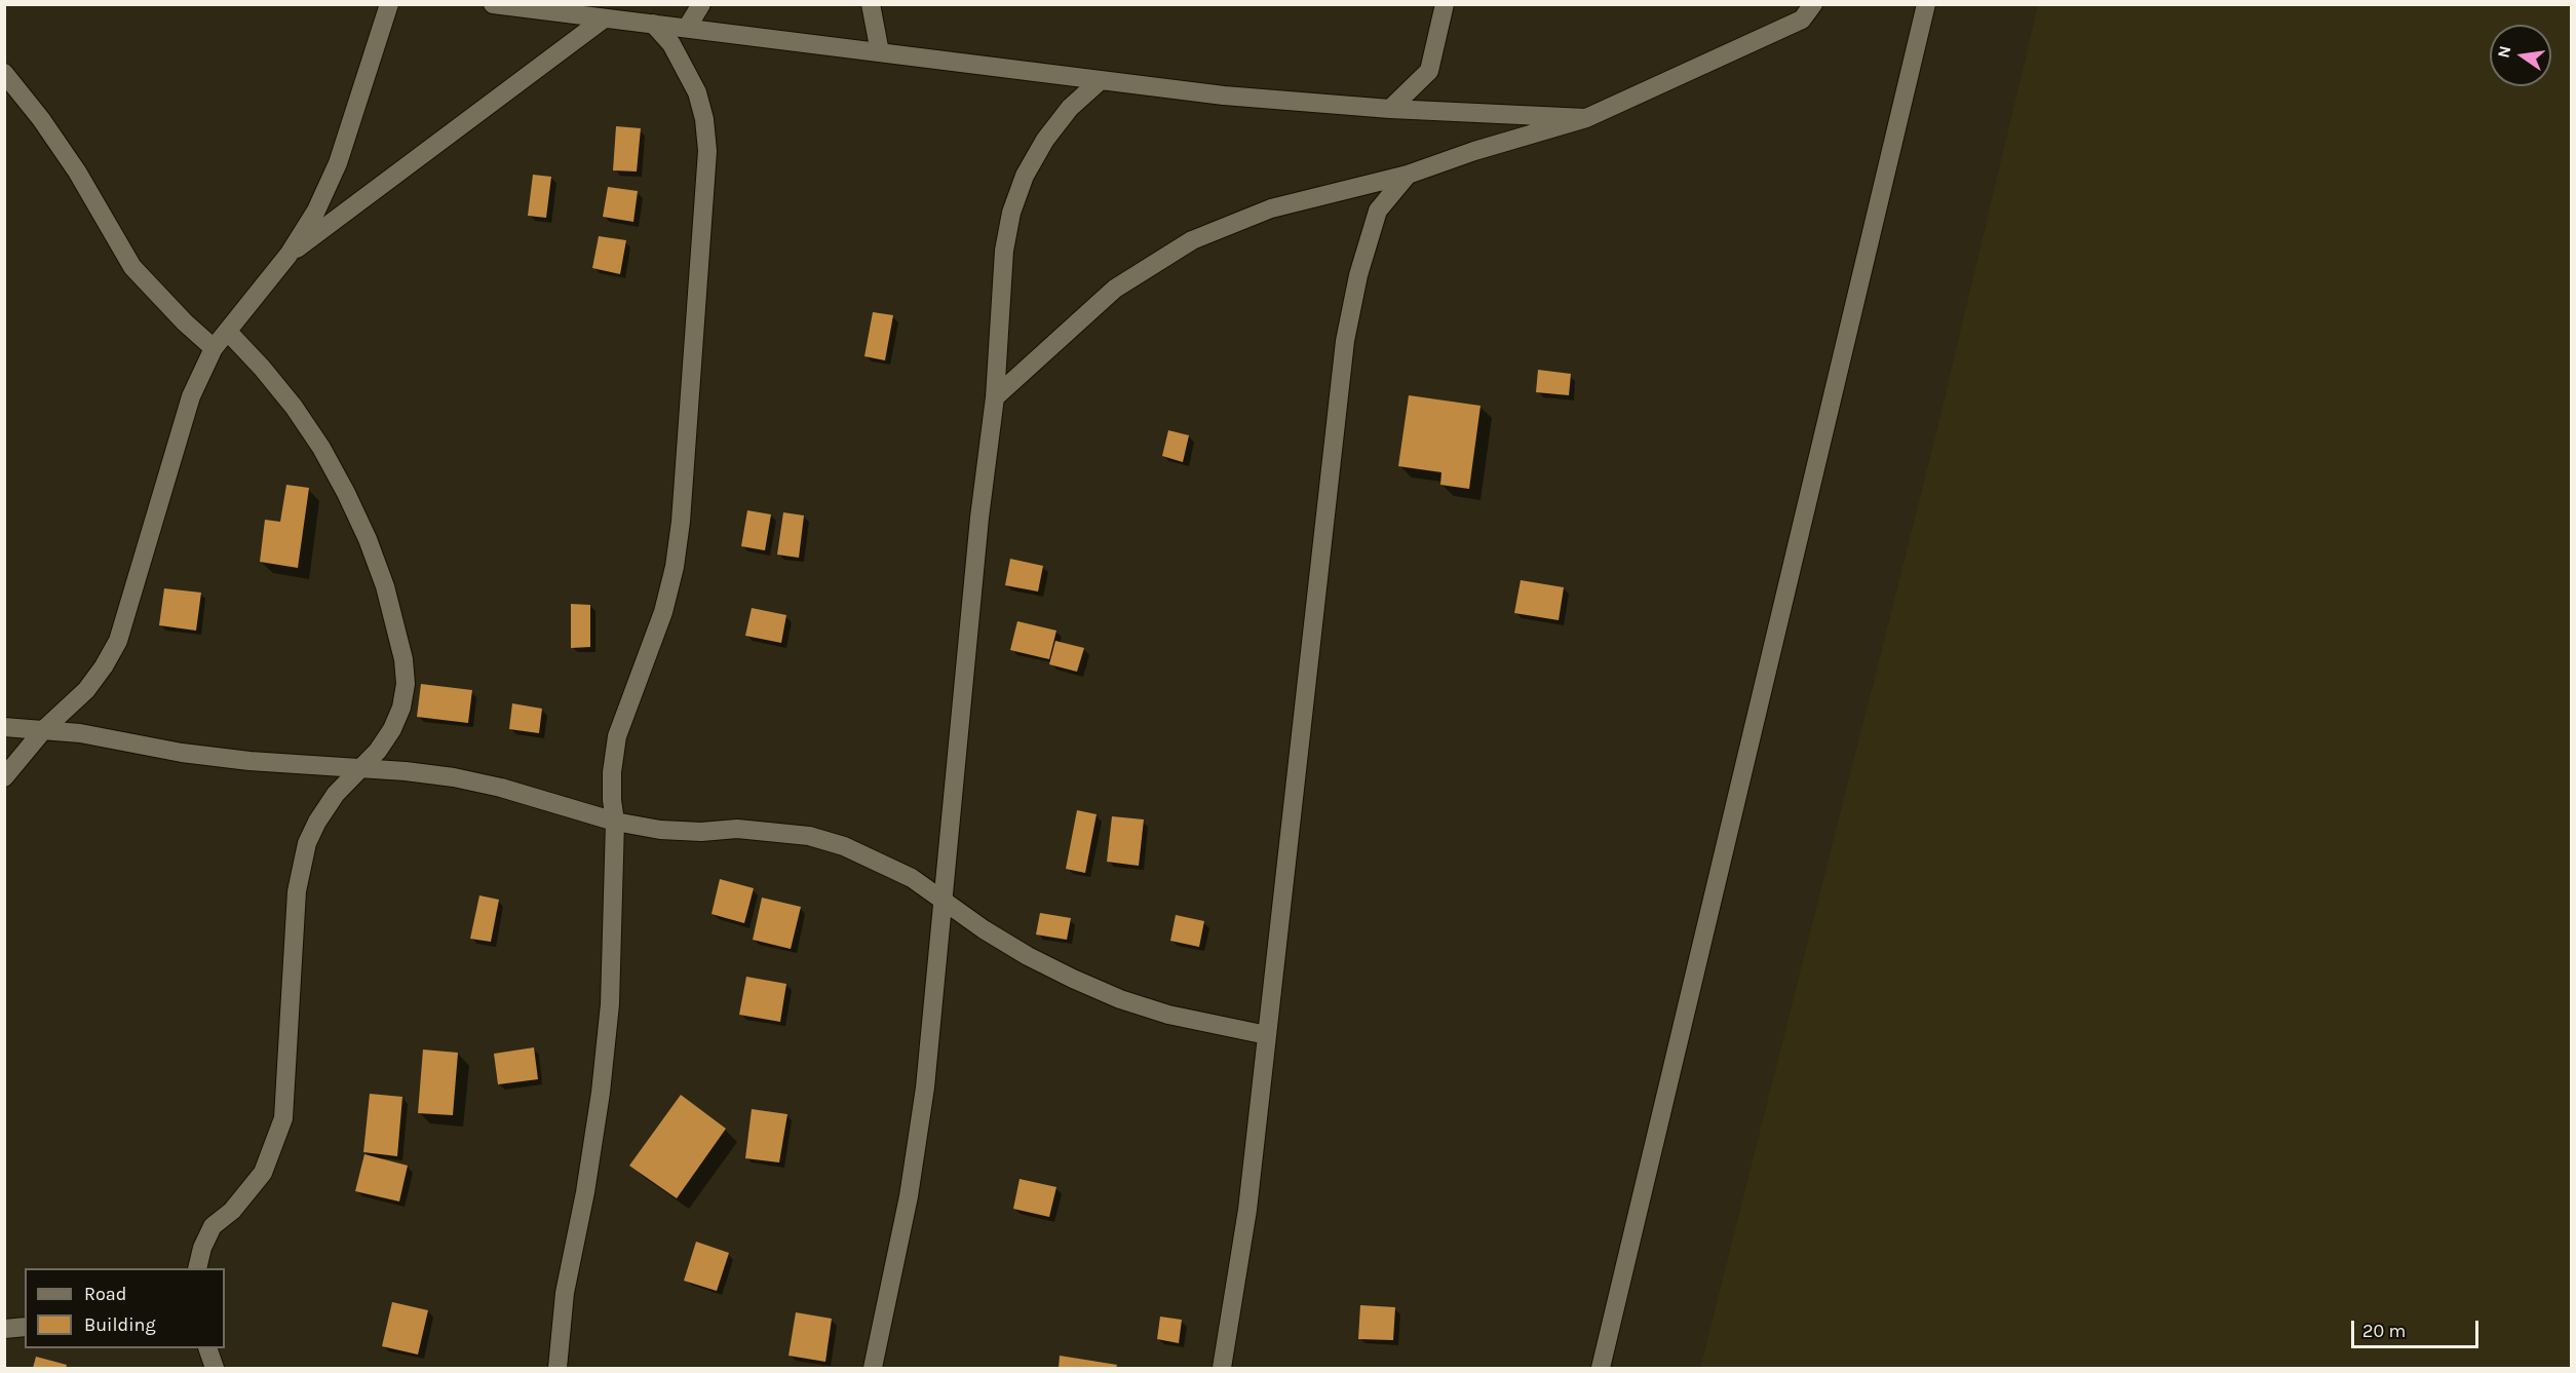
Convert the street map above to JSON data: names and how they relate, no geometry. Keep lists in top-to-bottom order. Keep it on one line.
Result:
{"legend":["Road","Building"],"scale_bar":"20 m","north":"left"}
